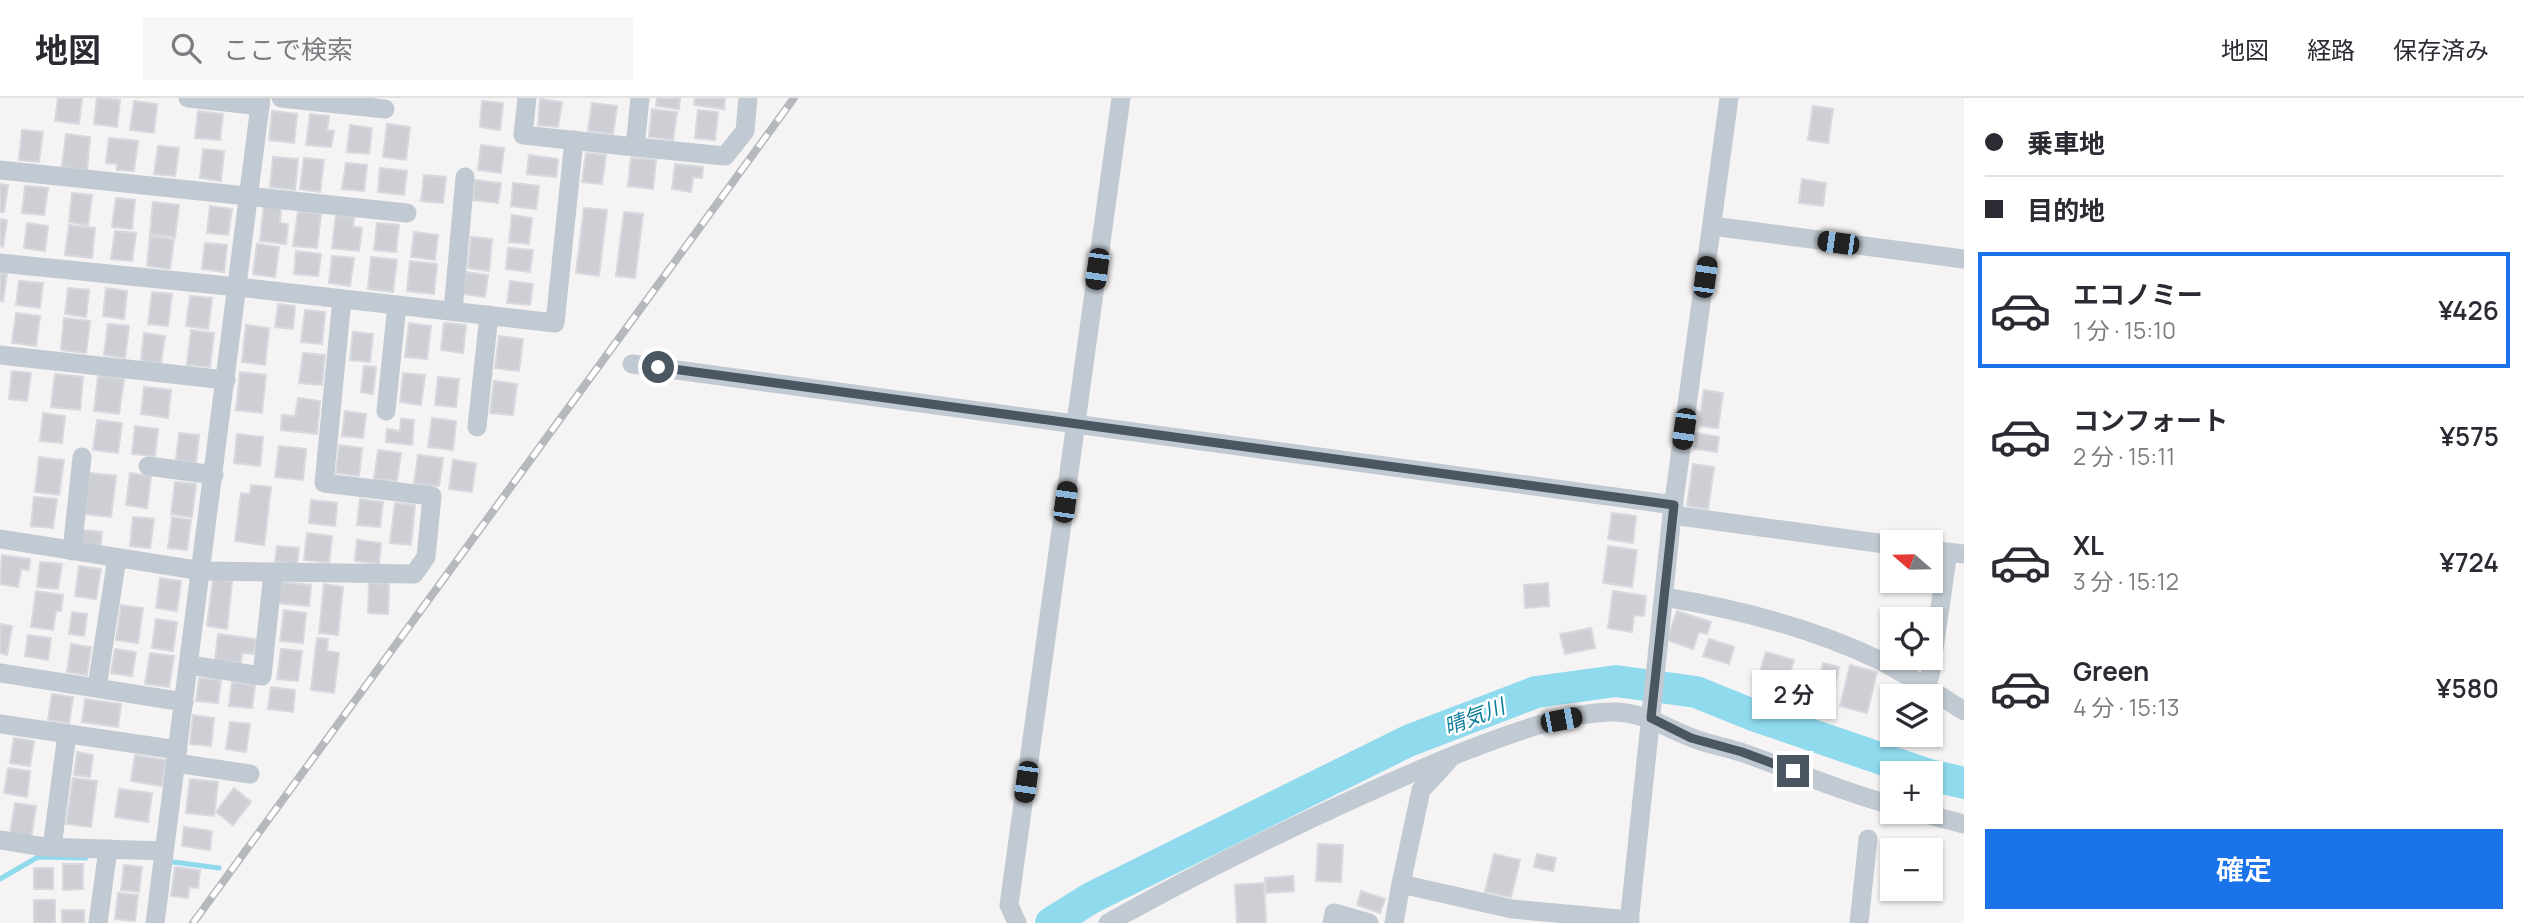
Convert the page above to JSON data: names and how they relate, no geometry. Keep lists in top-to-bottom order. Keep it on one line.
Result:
{"water":["晴気川"],"north":"left","page":{"header":"地図","search":"ここで検索","nav":["地図","経路","保存済み"],"banner":["乗車地","目的地"],"list":[{"name":"エコノミー","note":"1 分 · 15:10","value":"¥426"},{"name":"コンフォート","note":"2 分 · 15:11","value":"¥575"},{"name":"XL","note":"3 分 · 15:12","value":"¥724"},{"name":"Green","note":"4 分 · 15:13","value":"¥580"}],"map_buttons":["+","−"],"bubble":"2 分","buttons":"確定"}}
